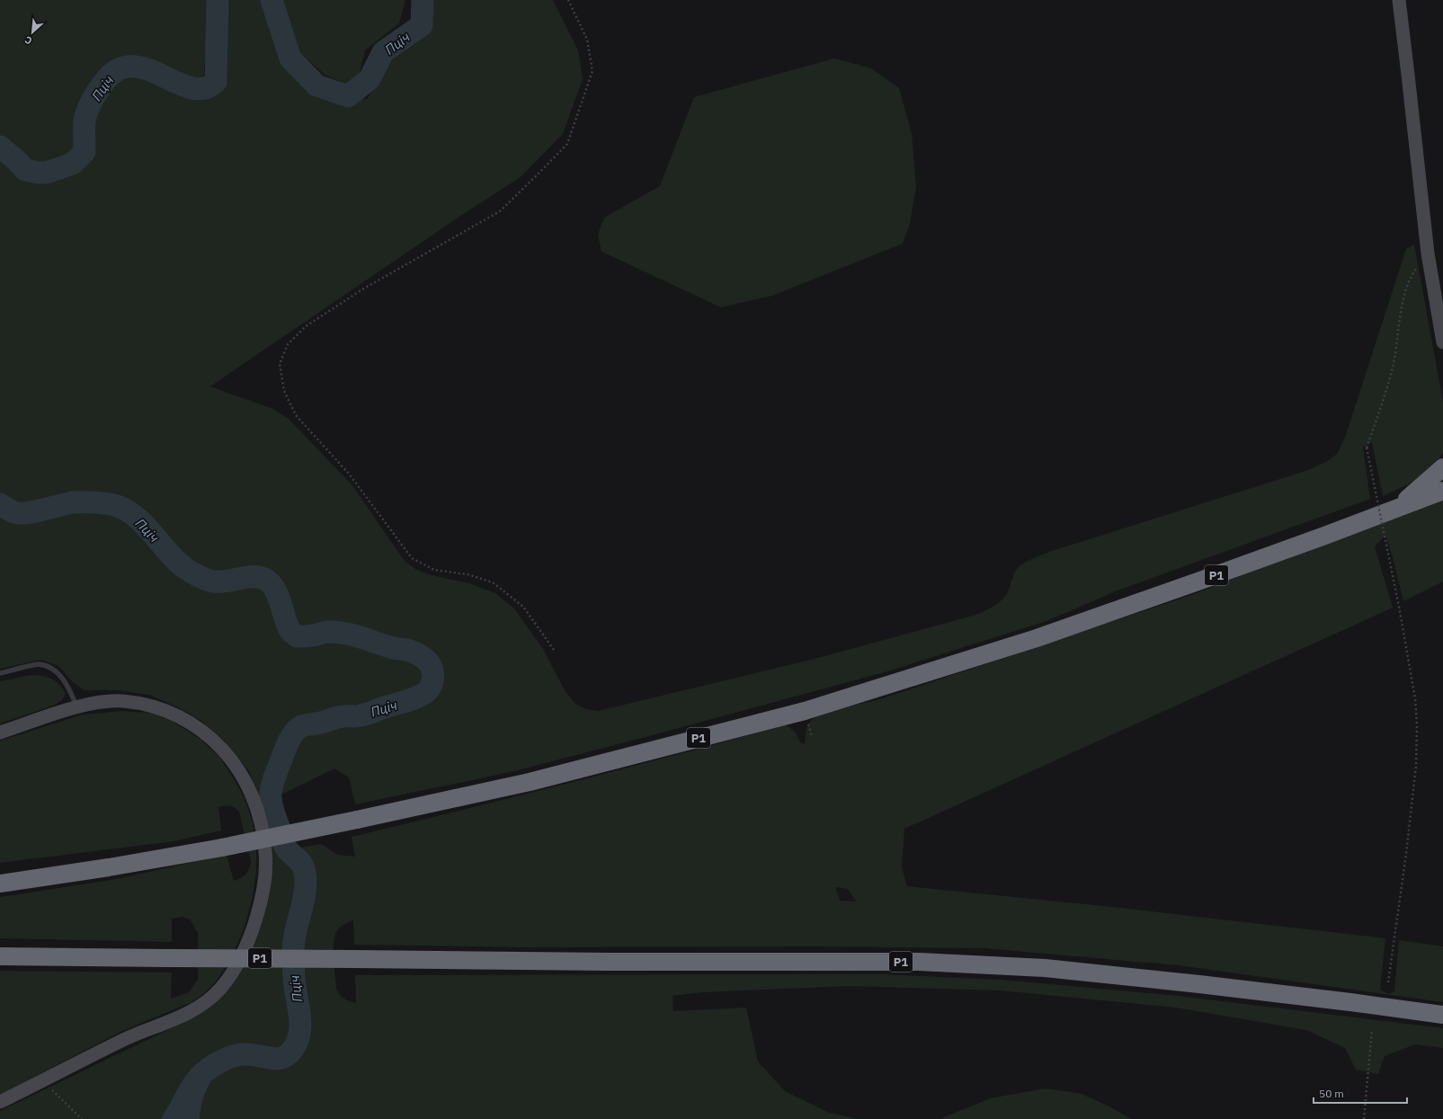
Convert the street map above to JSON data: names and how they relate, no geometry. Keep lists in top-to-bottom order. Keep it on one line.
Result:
{"streets":{"highway":["Р1"]},"water":["Пціч"],"scale_bar":"50 m","north":"bottom left"}
